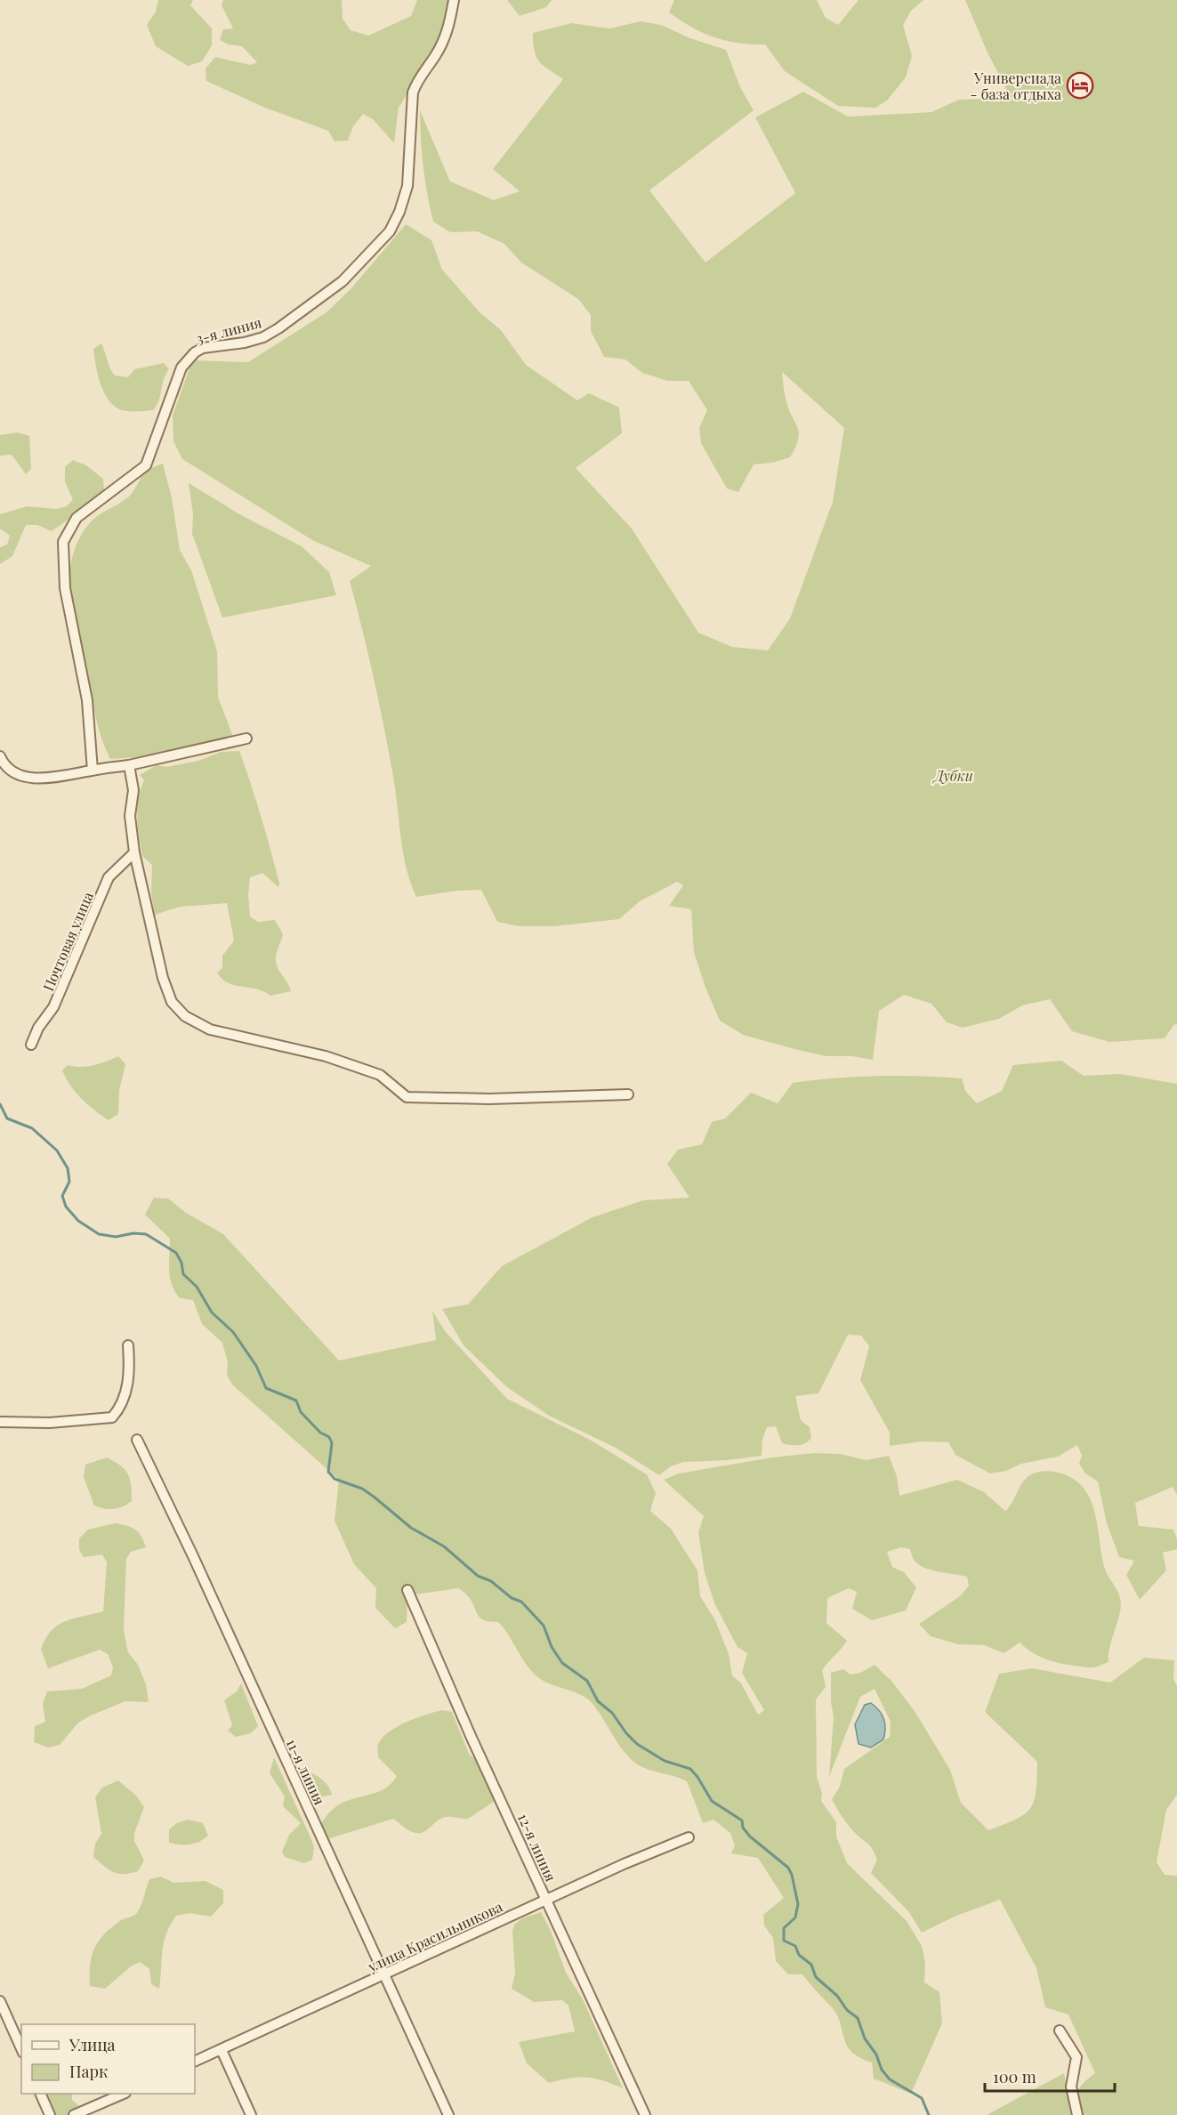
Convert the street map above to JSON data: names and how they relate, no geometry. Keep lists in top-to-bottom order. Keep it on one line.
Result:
{"streets":{"street":["3-я линия","Почтовая улица","11-я линия","12-я линия","улица Красильникова"]},"crossings":[["11-я линия","улица Красильникова"],["12-я линия","улица Красильникова"]],"parks":["Дубки"],"places":{"hotel":["Универсиада - база отдыха"]},"legend":["Улица","Парк"],"scale_bar":"100 m"}
